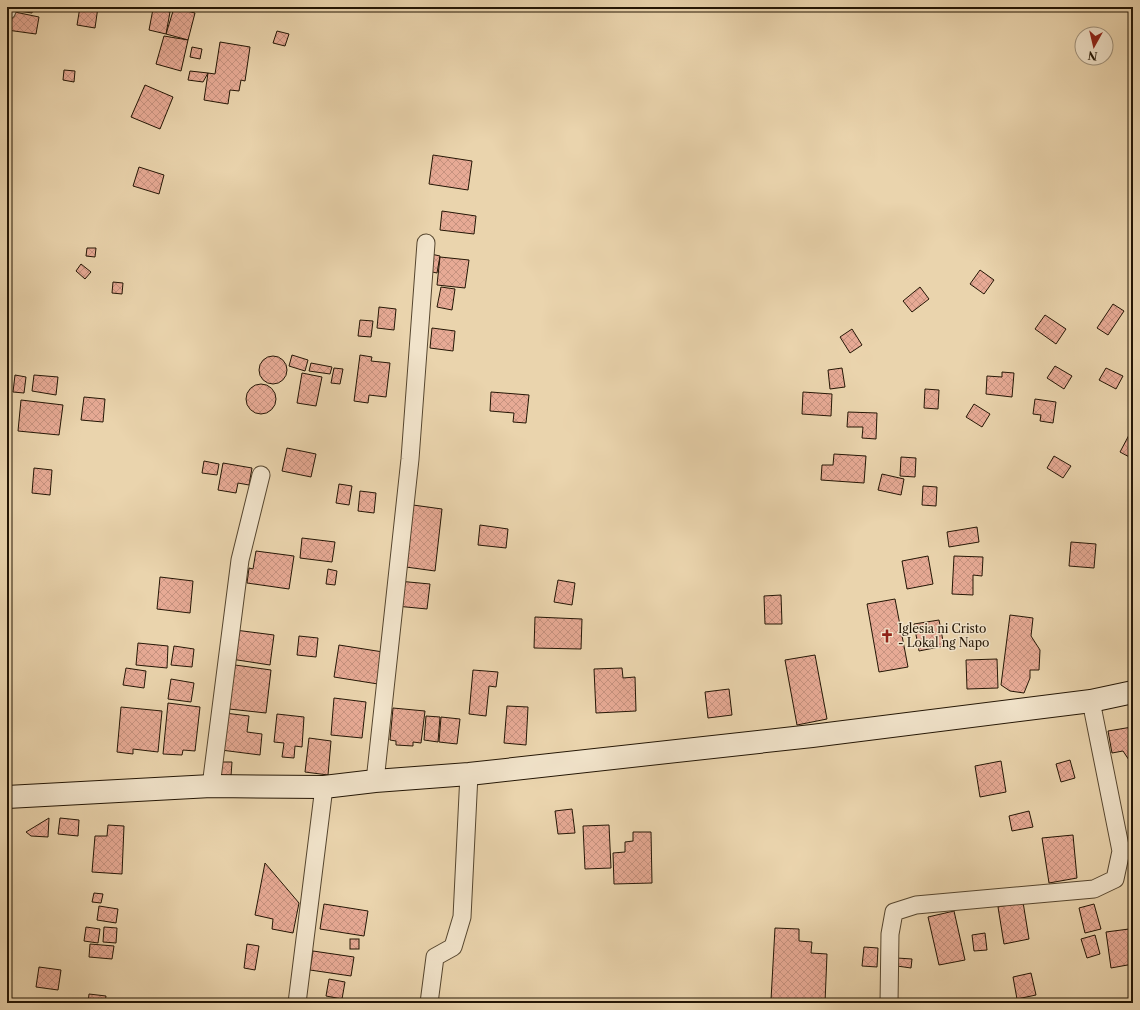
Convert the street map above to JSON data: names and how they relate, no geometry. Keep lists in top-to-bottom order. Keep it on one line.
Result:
{"places":{"church":["Iglesia ni Cristo - Lokal ng Napo"]},"north":"bottom"}
